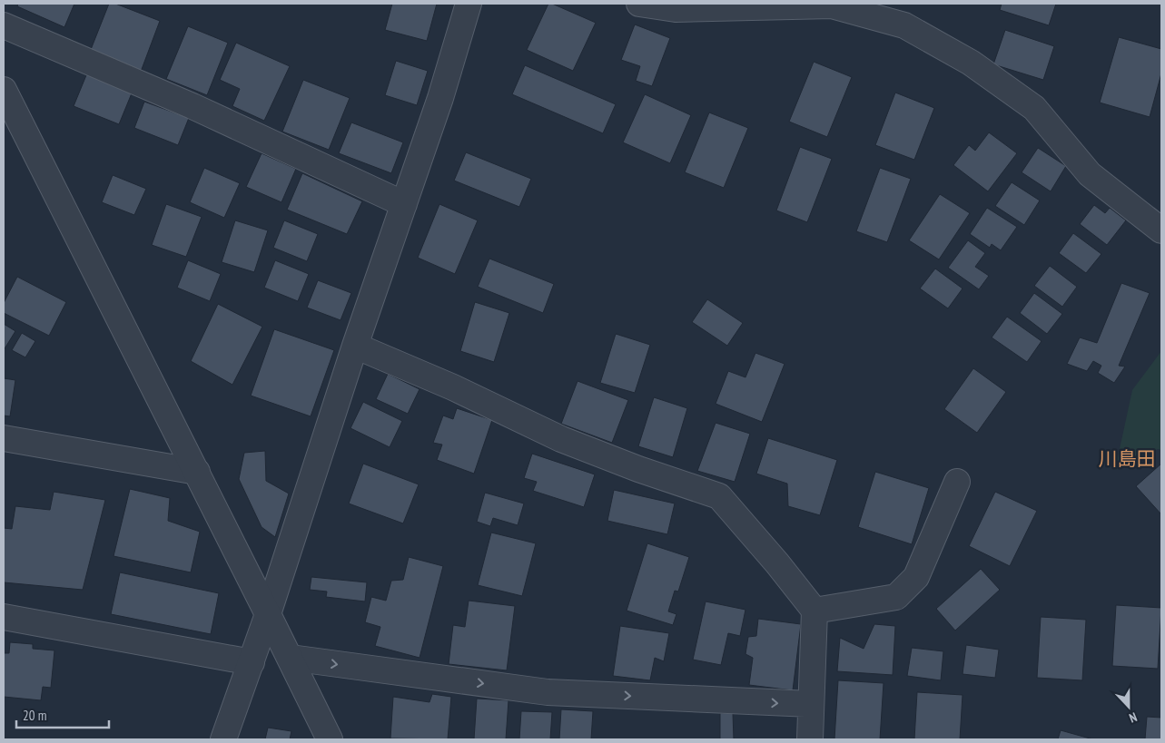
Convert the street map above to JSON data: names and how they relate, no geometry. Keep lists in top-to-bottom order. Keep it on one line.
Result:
{"districts":["川島田"],"scale_bar":"20 m","north":"bottom"}
